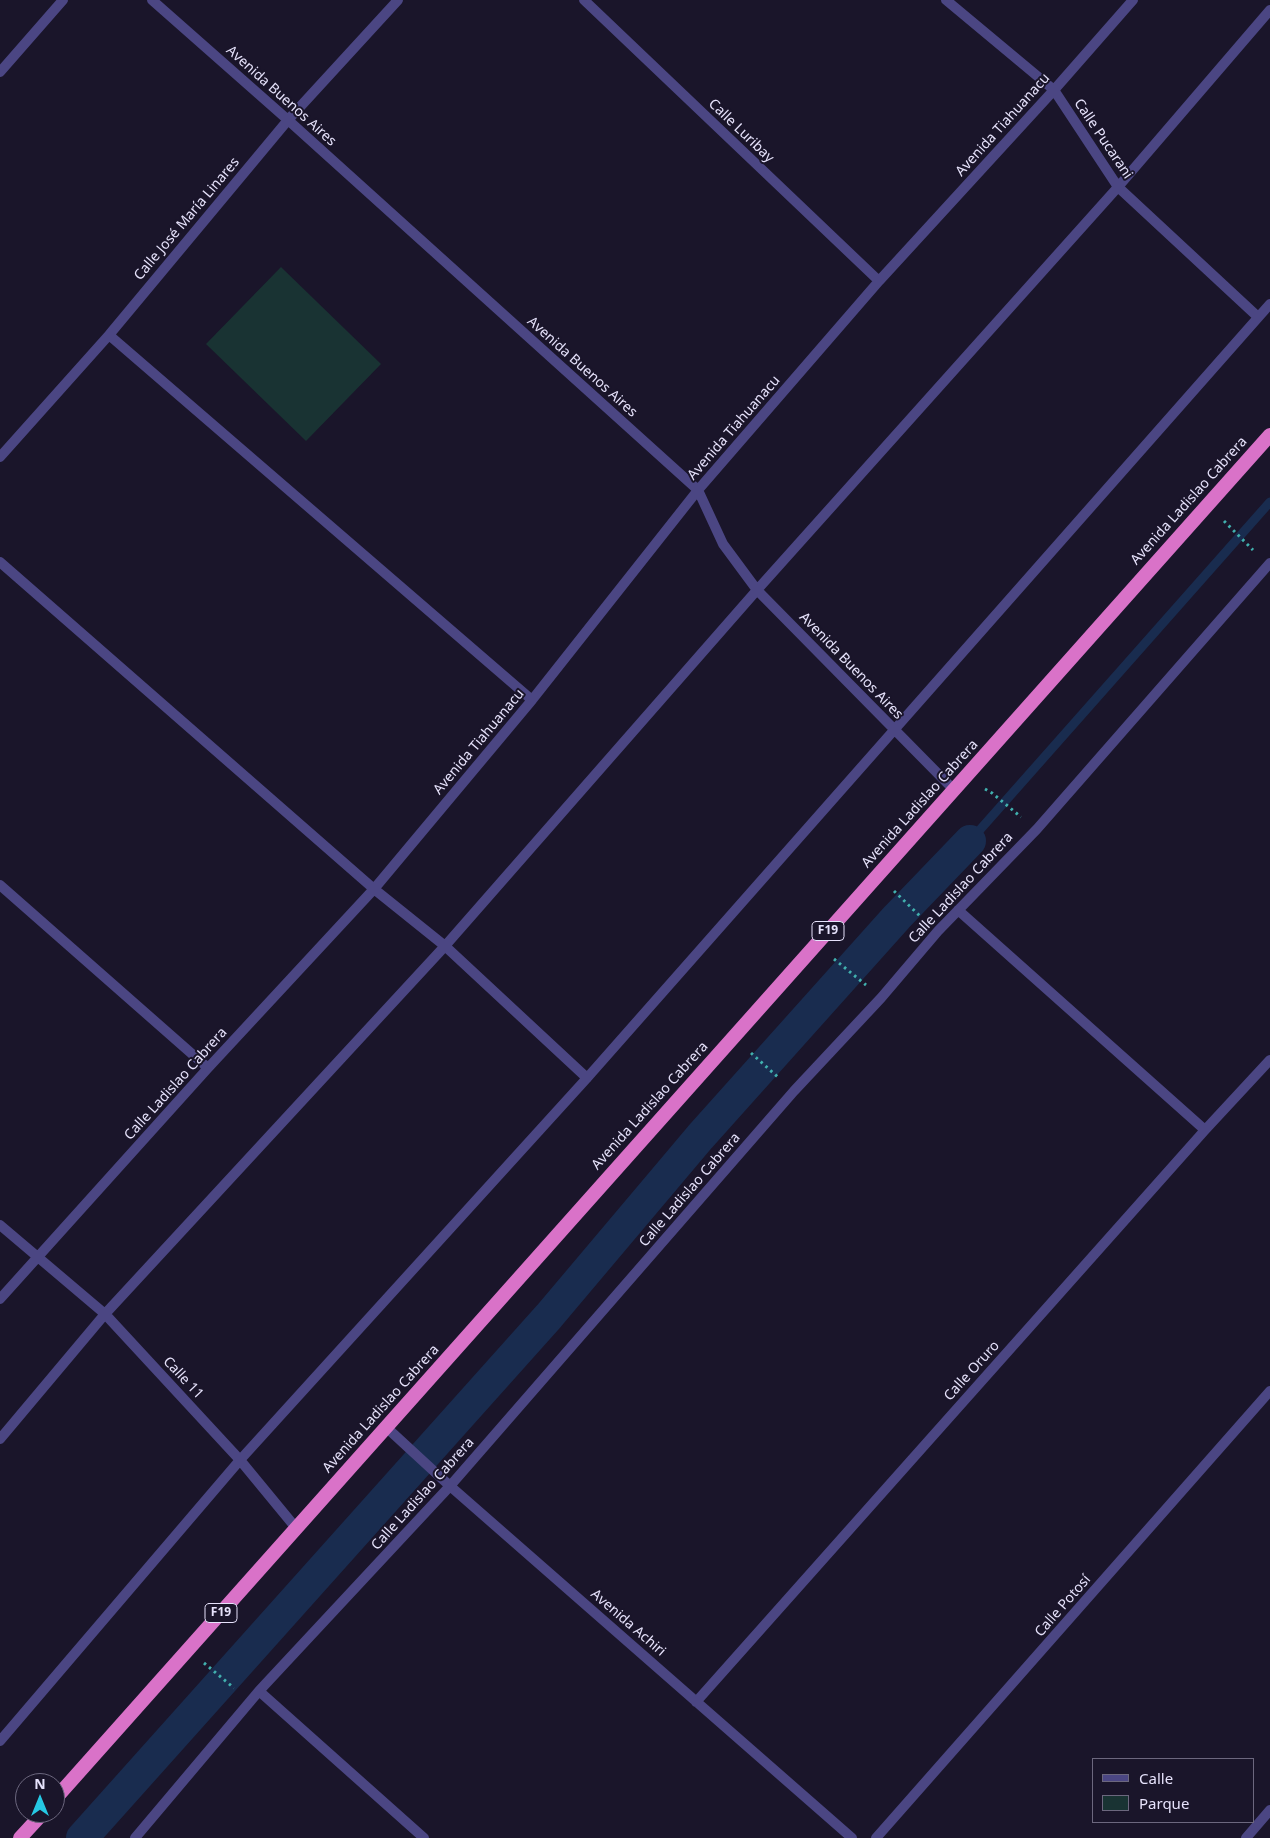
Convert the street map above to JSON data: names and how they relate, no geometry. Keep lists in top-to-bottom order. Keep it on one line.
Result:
{"streets":{"highway":["Avenida Ladislao Cabrera","F19"],"street":["Avenida Buenos Aires","Avenida Tiahuanacu","Calle Luribay","Calle Pucarani","Calle José María Linares","Calle Ladislao Cabrera","Calle Oruro","Calle 11","Calle Potosí","Avenida Achiri"]},"crossings":[["Avenida Buenos Aires","Avenida Tiahuanacu"],["Avenida Buenos Aires","Calle José María Linares"],["Avenida Buenos Aires","Avenida Ladislao Cabrera"],["Avenida Tiahuanacu","Calle Luribay"],["Avenida Tiahuanacu","Calle Pucarani"],["Avenida Tiahuanacu","Calle Ladislao Cabrera"],["Avenida Ladislao Cabrera","Calle 11"],["Avenida Ladislao Cabrera","Avenida Achiri"],["Calle Ladislao Cabrera","Calle 11"],["Calle Ladislao Cabrera","Avenida Achiri"],["Calle Oruro","Avenida Achiri"]],"legend":["Calle","Parque"],"north":"top"}
